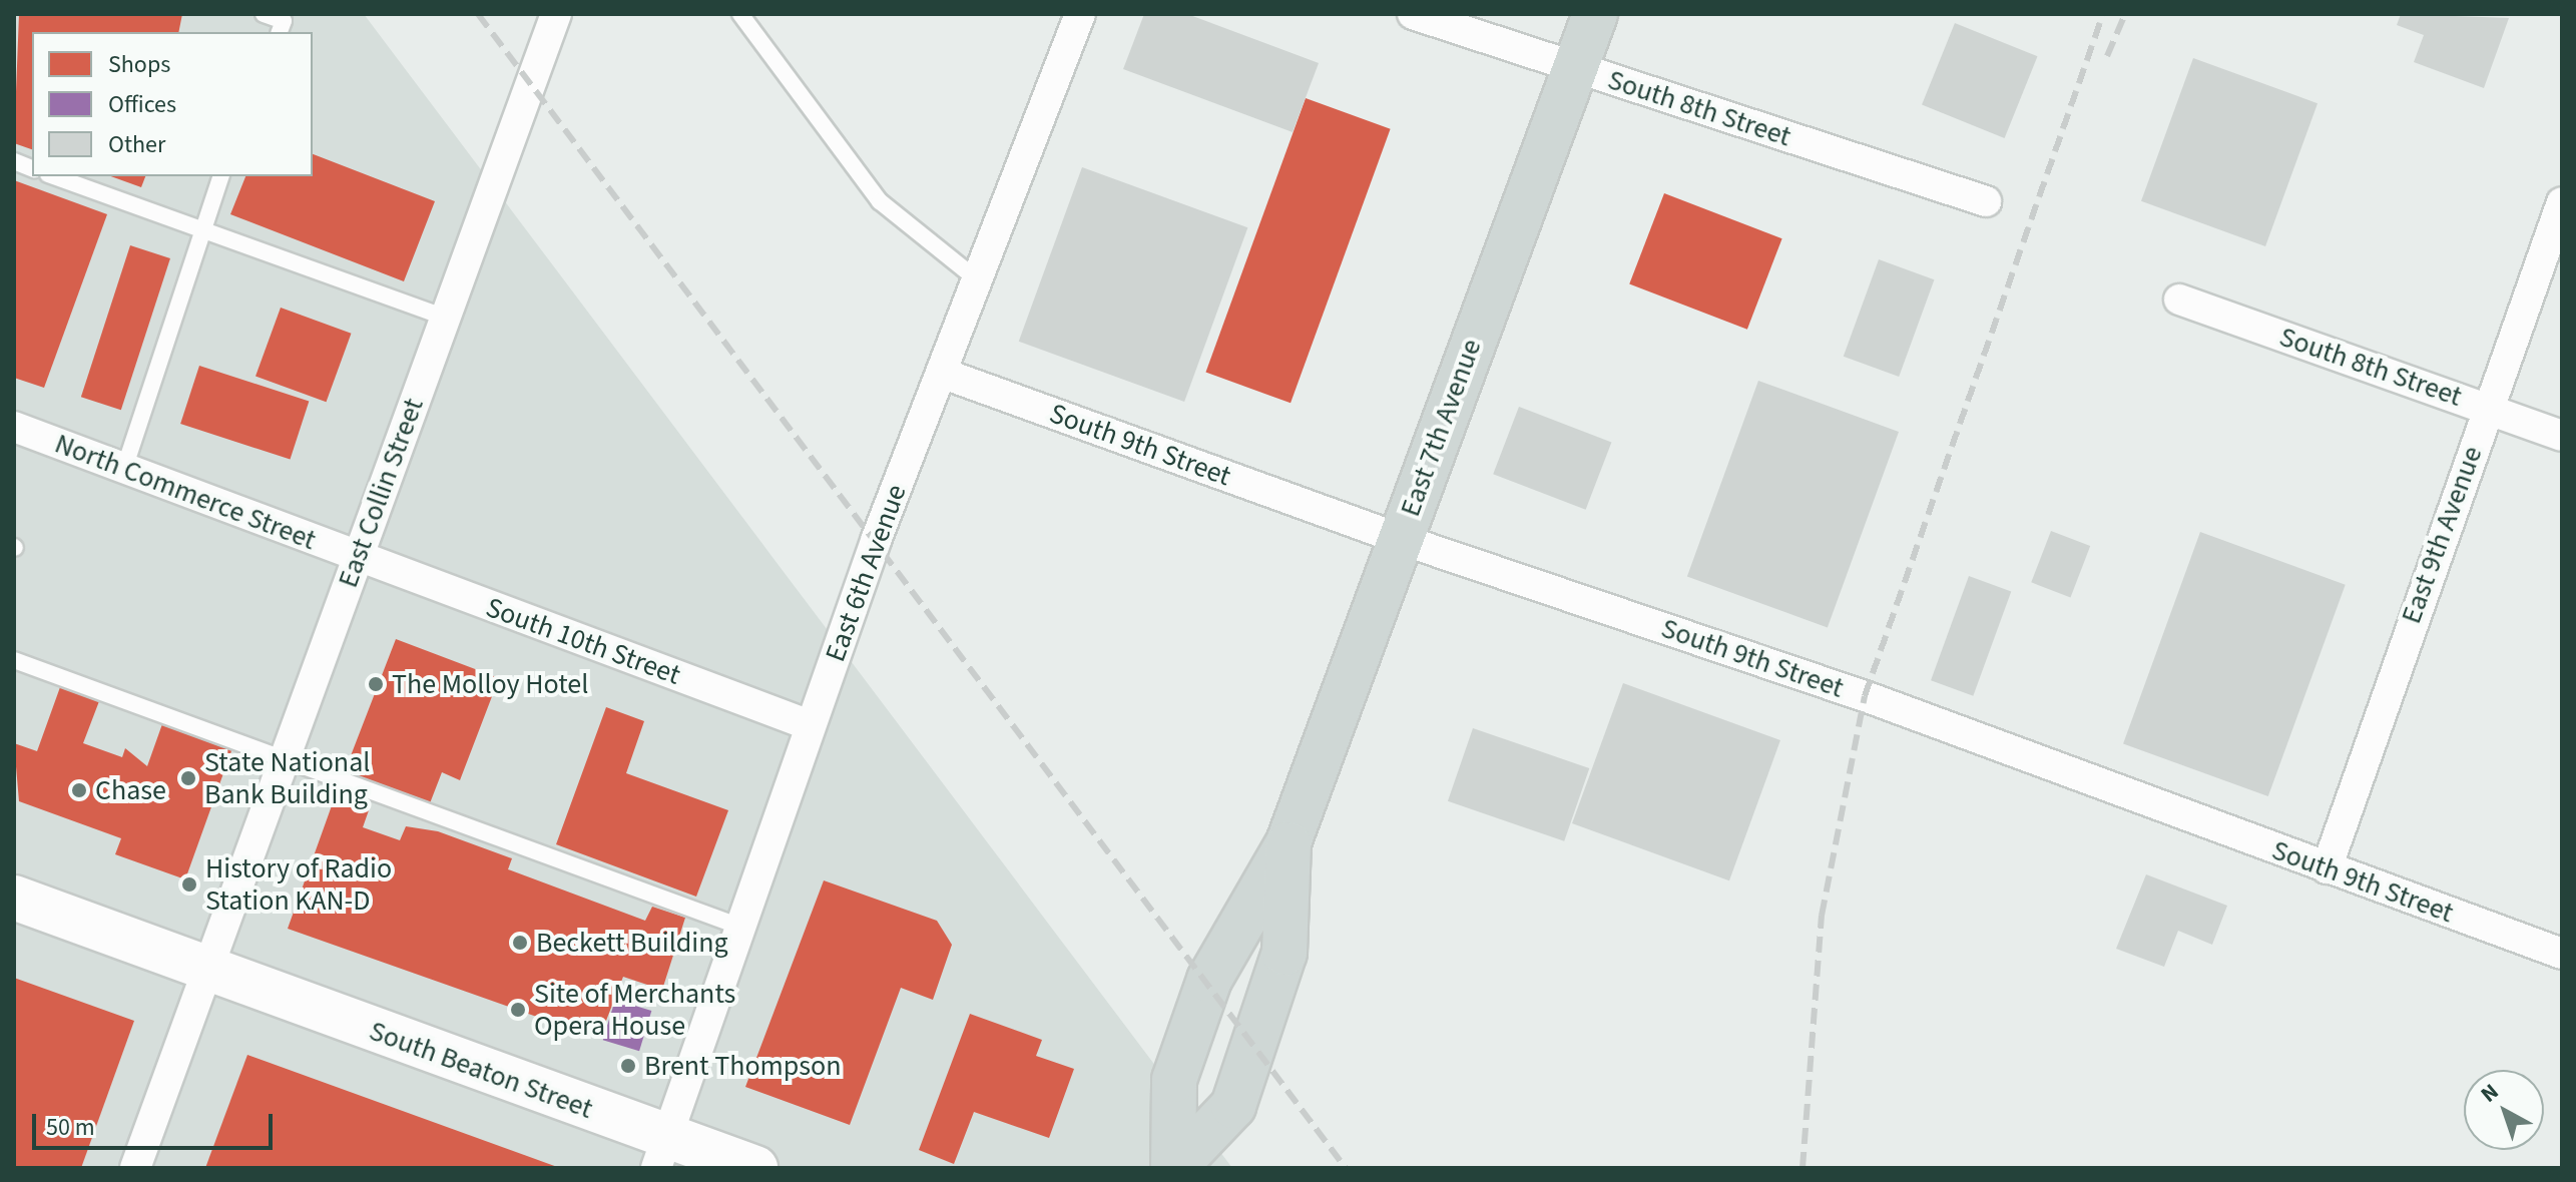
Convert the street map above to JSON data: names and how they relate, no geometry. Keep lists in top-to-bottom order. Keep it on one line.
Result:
{"streets":{"main road":["East 7th Avenue","South Beaton Street"],"street":["South 8th Street","South 9th Street","North Commerce Street","East Collin Street","East 9th Avenue","East 6th Avenue","South 10th Street"]},"crossings":[["South 8th Street","East 7th Avenue"],["South 8th Street","East 9th Avenue"],["East 7th Avenue","South 9th Street"],["South 9th Street","East 9th Avenue"],["South 9th Street","East 6th Avenue"],["North Commerce Street","East Collin Street"],["North Commerce Street","South 10th Street"],["East Collin Street","South 10th Street"],["East Collin Street","South Beaton Street"],["East 6th Avenue","South 10th Street"],["East 6th Avenue","South Beaton Street"]],"places":["The Molloy Hotel","State National Bank Building","Chase","History of Radio Station KAN-D","Beckett Building","Site of Merchants Opera House","Brent Thompson"],"legend":["Shops","Offices","Other"],"scale_bar":"50 m","north":"top left"}
